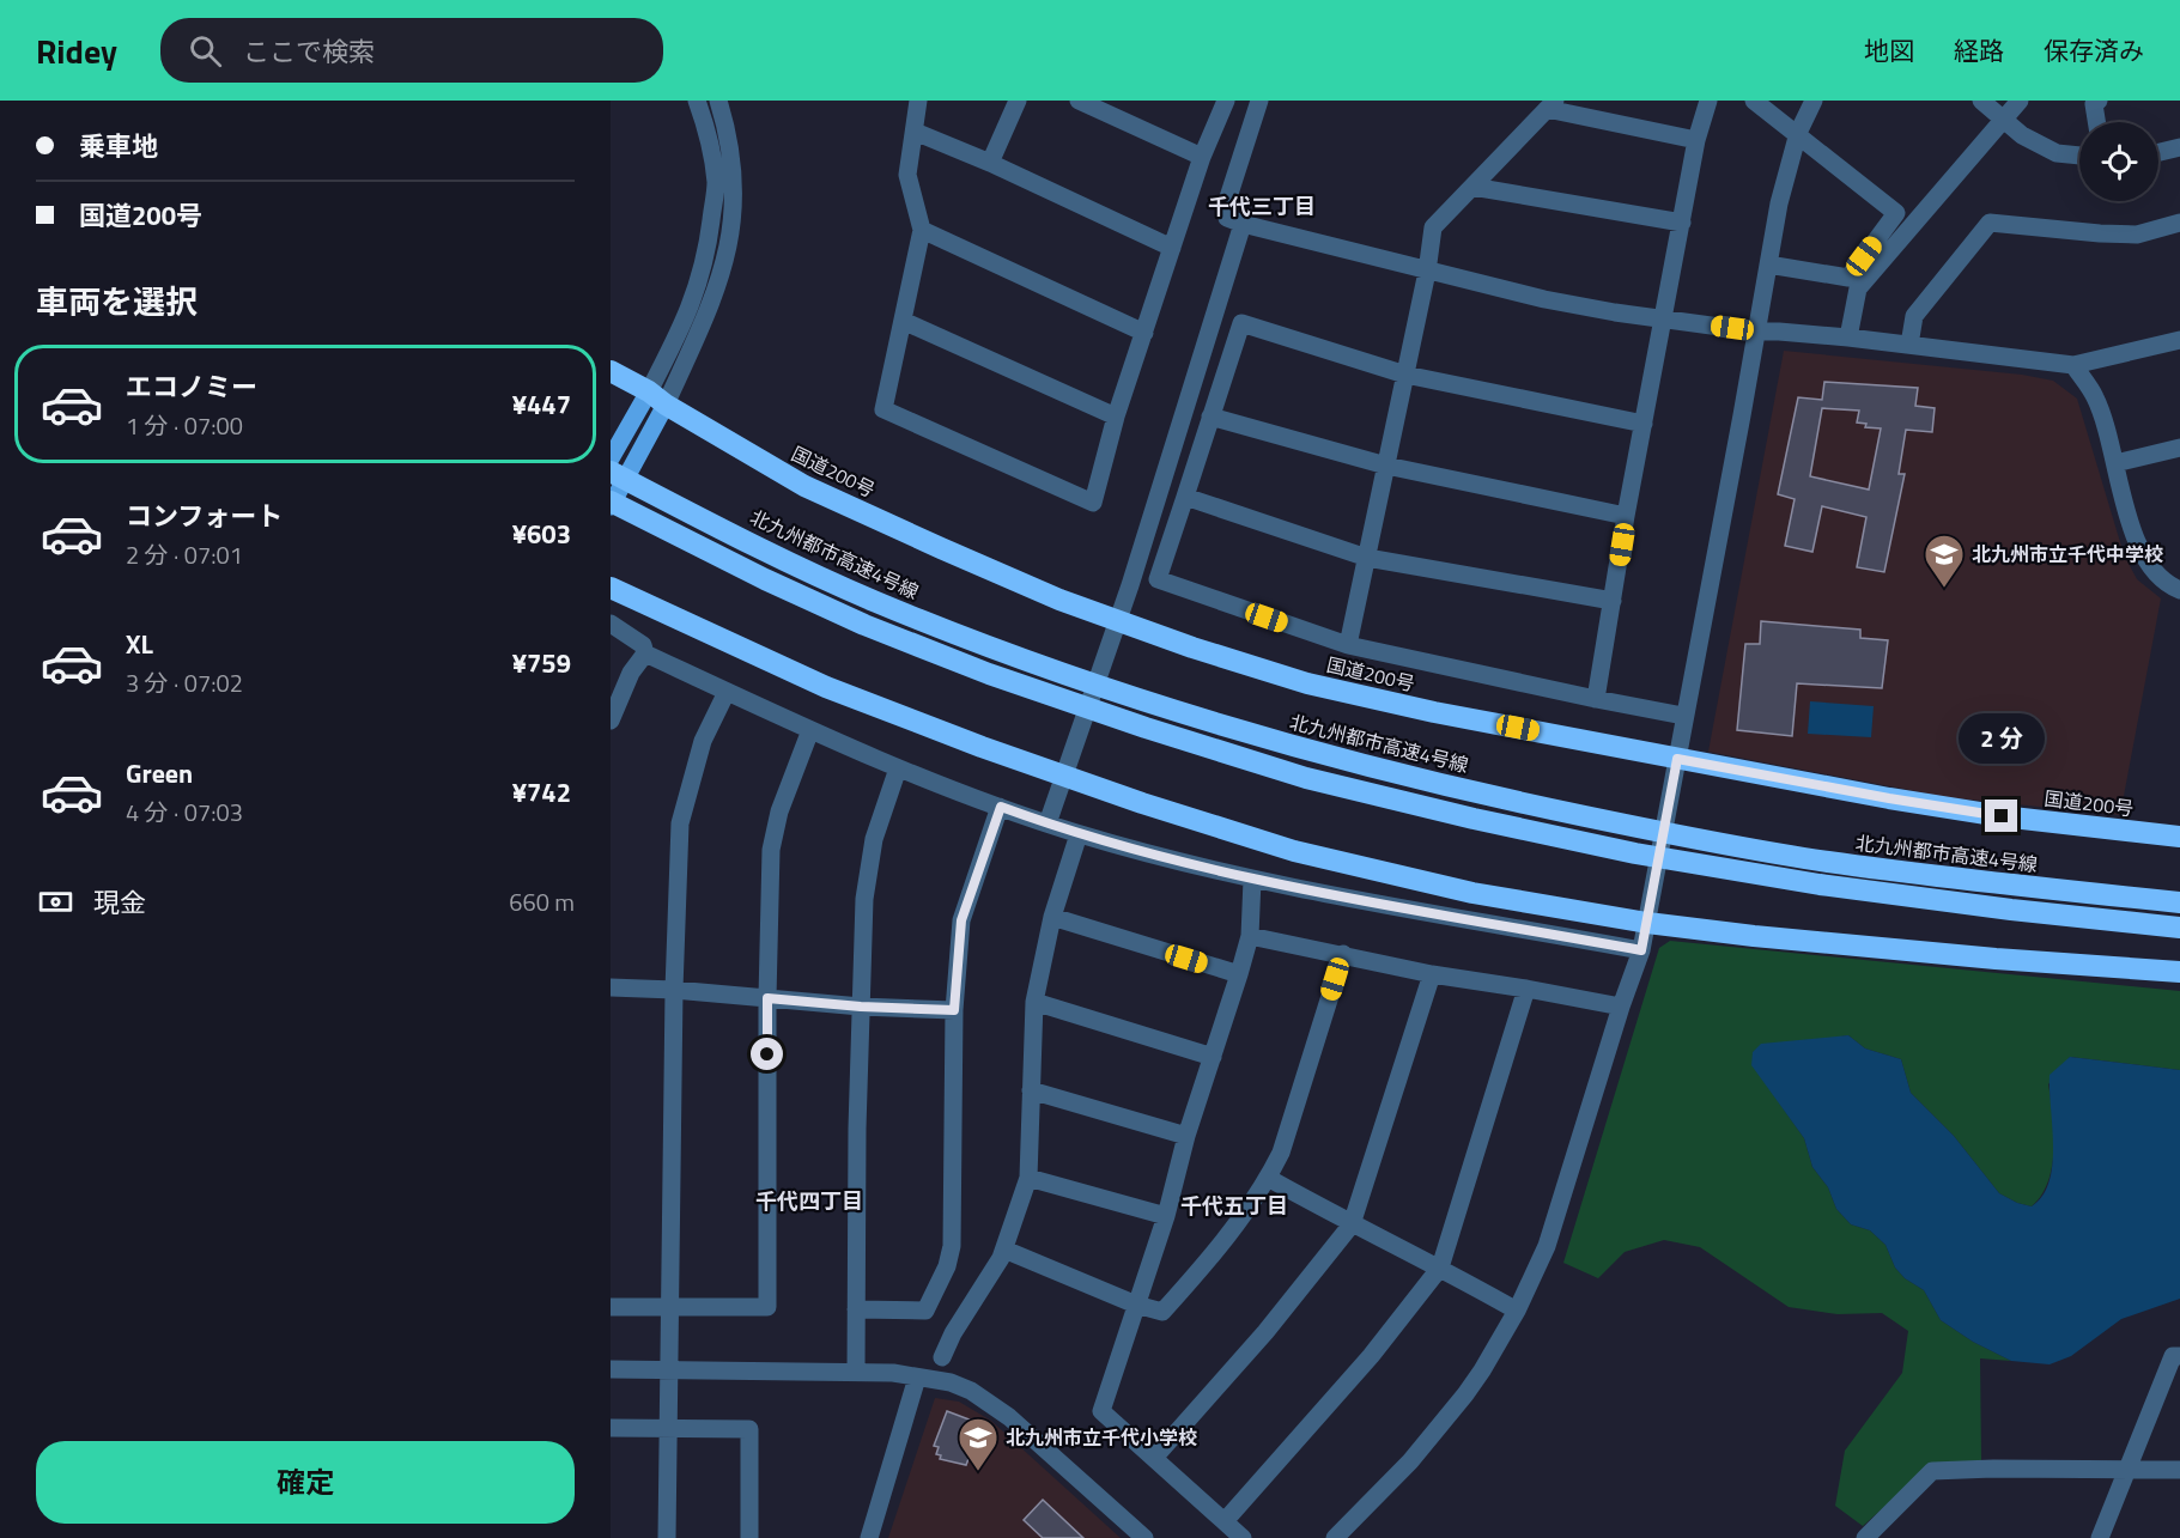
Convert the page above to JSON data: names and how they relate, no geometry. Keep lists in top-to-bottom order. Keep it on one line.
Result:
{"streets":{"highway":["国道200号","北九州都市高速4号線"]},"districts":["千代三丁目","千代四丁目","千代五丁目"],"places":{"school or university":["北九州市立千代中学校","北九州市立千代小学校"]},"page":{"header":"Ridey","search":"ここで検索","nav":["地図","経路","保存済み"],"banner":["乗車地","国道200号"],"heading":"車両を選択","list":[{"name":"エコノミー","note":"1 分 · 07:00","value":"¥447"},{"name":"コンフォート","note":"2 分 · 07:01","value":"¥603"},{"name":"XL","note":"3 分 · 07:02","value":"¥759"},{"name":"Green","note":"4 分 · 07:03","value":"¥742"}],"bubble":"2 分","pay":["現金","660 m"],"buttons":"確定"}}
